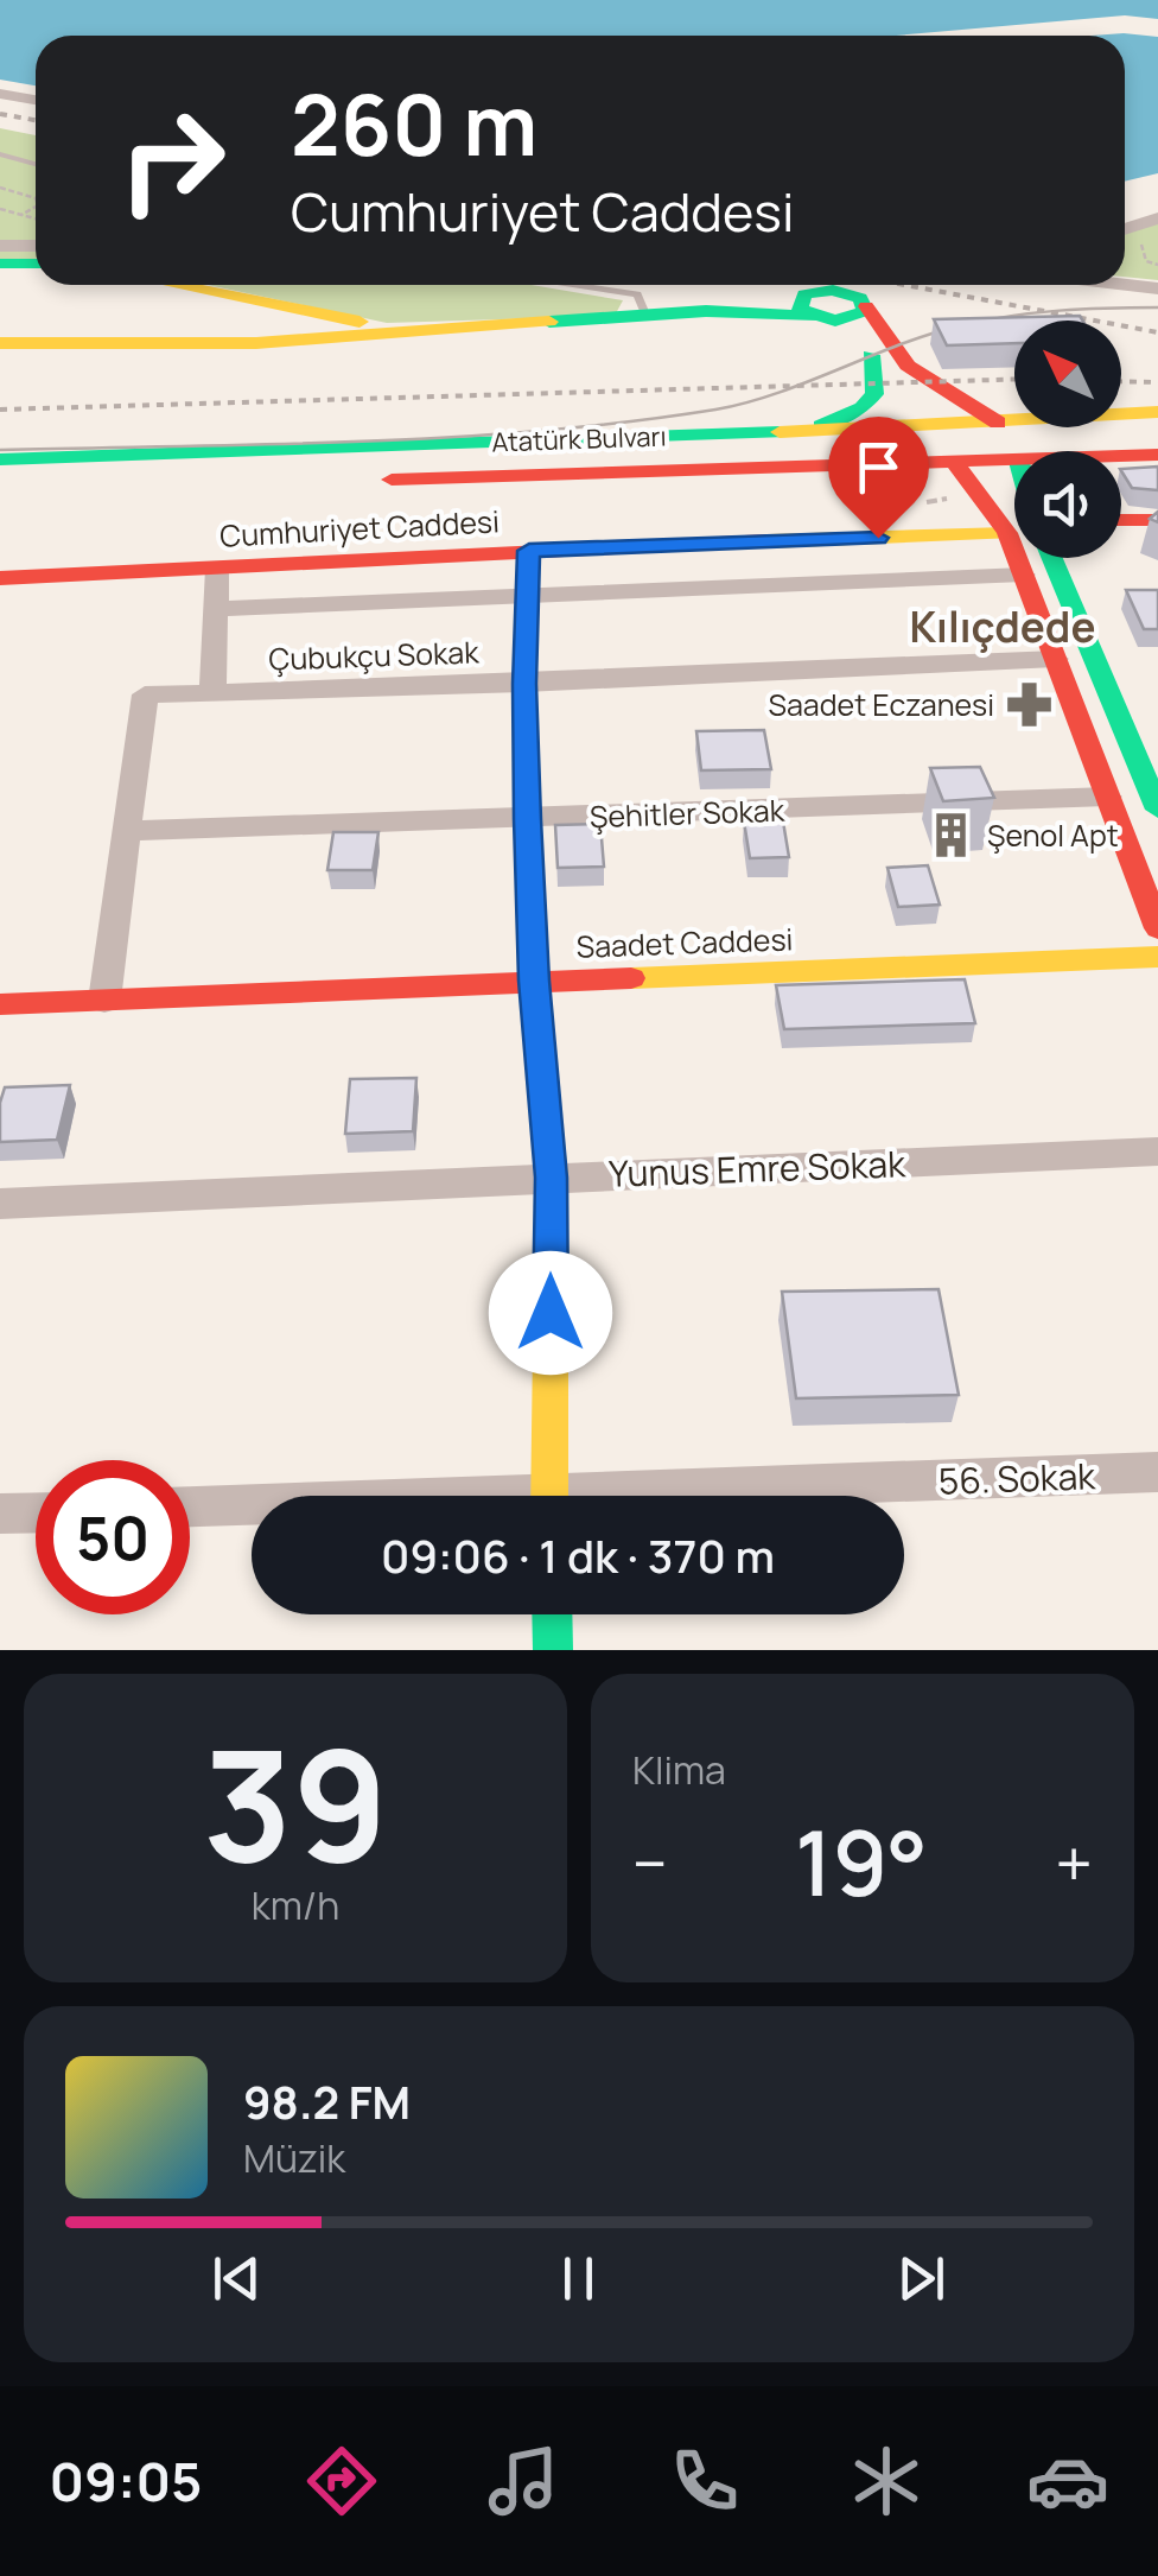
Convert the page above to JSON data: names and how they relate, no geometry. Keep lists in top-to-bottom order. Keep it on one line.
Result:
{"streets":{"main road":["Atatürk Bulvarı","Cumhuriyet Caddesi","Saadet Caddesi"],"street":["Çubukçu Sokak","Şehitler Sokak","Yunus Emre Sokak","56. Sokak"]},"crossings":[["Çubukçu Sokak","Şehitler Sokak"],["Çubukçu Sokak","Saadet Caddesi"]],"districts":["Kılıçdede"],"places":{"pharmacy":["Saadet Eczanesi"],"building":["Şenol Apt"]},"north":"top left","page":{"turn":["260 m","Cumhuriyet Caddesi"],"limit":"50","trip":"09:06 · 1 dk · 370 m","tile":[["39","km/h"],"Klima"],"heat":["−","19°","+"],"song":["98.2 FM","Müzik"],"tabs":"09:05"}}
